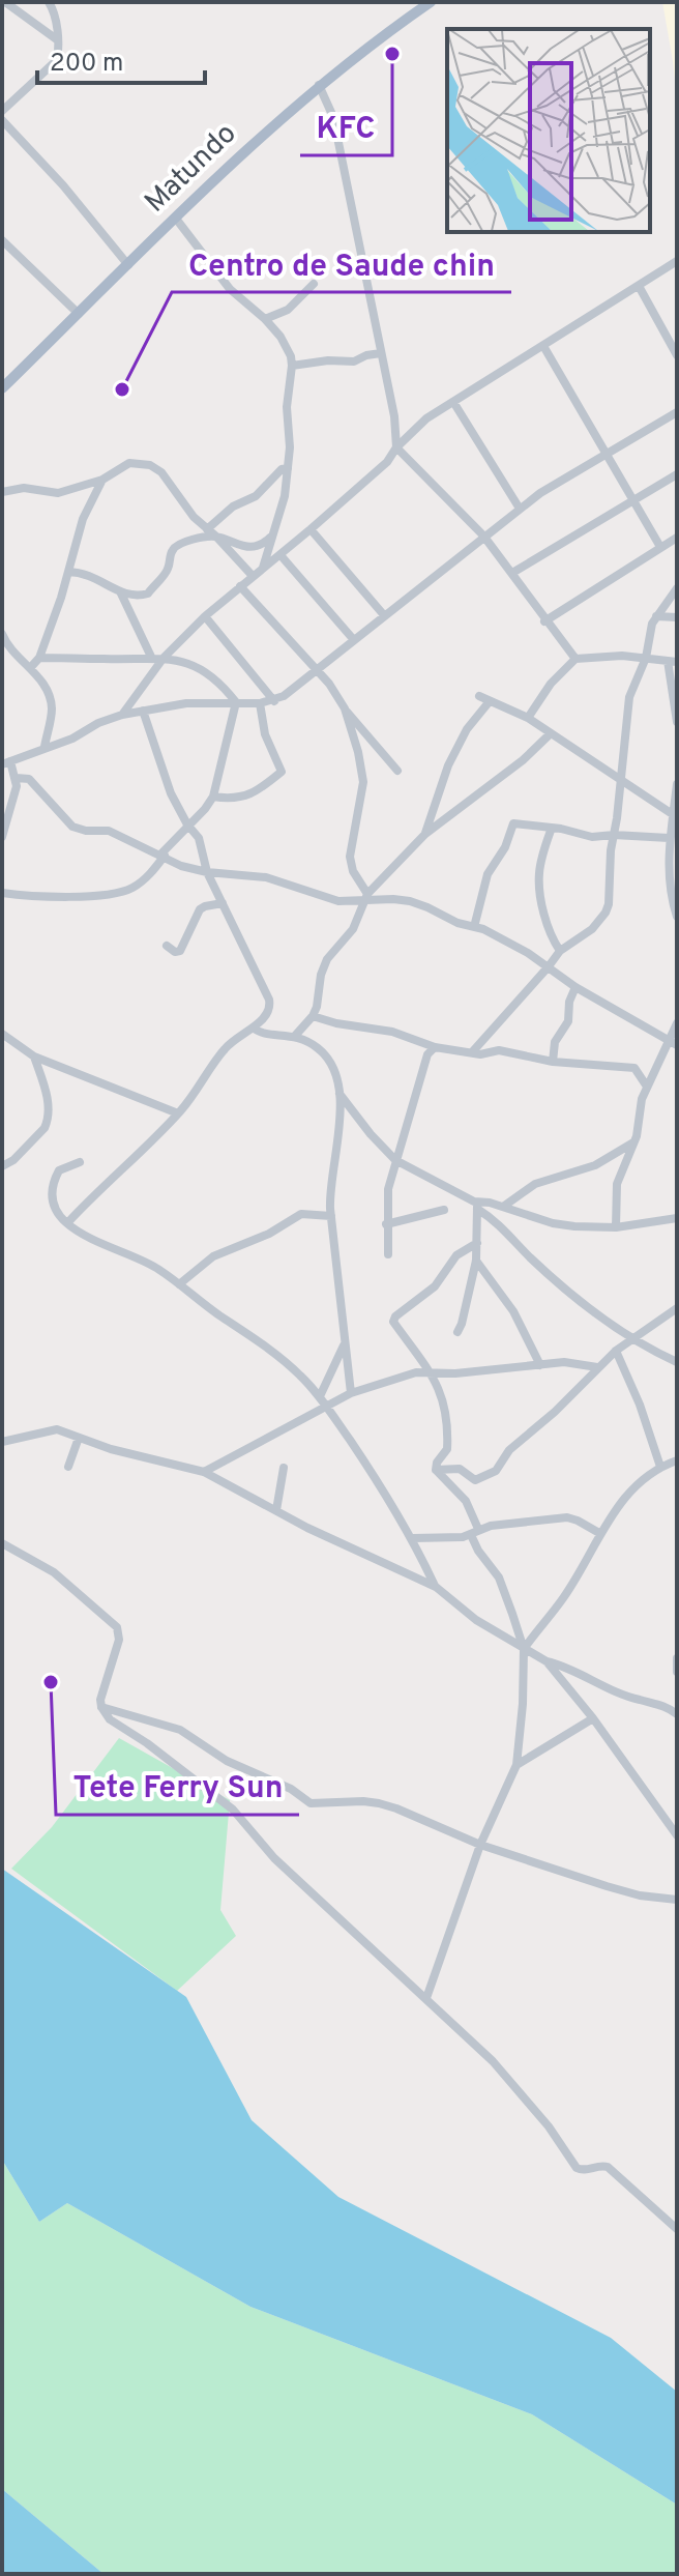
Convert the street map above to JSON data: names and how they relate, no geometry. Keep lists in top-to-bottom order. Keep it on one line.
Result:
{"streets":{"main road":["Matundo"]},"places":["KFC","Centro de Saude chin","Tete Ferry Sun"],"scale_bar":"200 m"}
